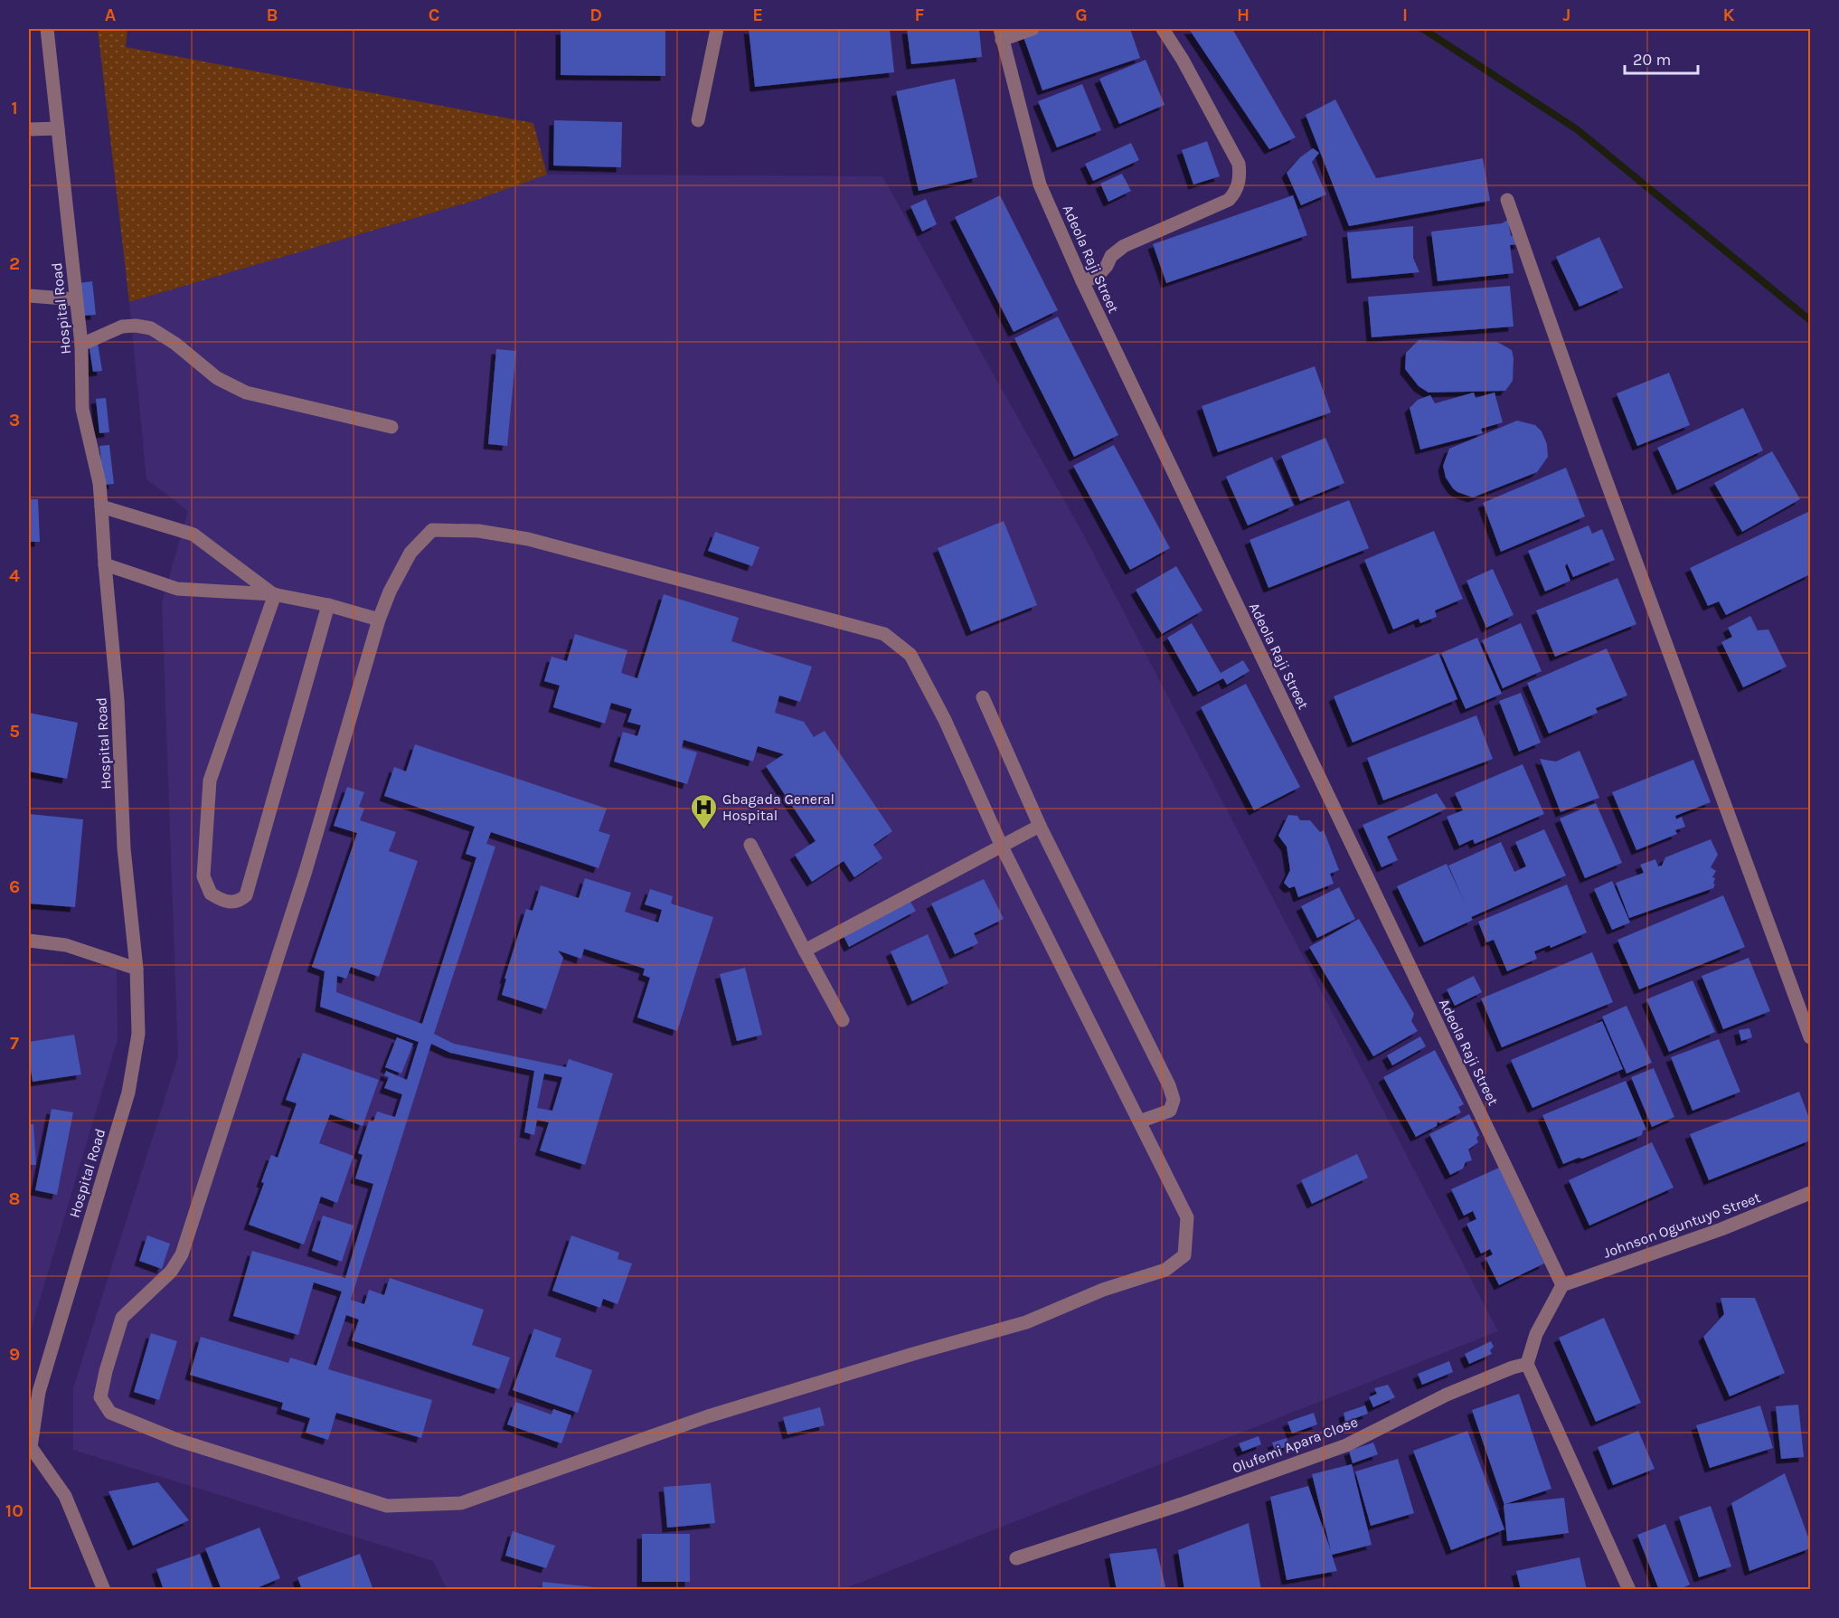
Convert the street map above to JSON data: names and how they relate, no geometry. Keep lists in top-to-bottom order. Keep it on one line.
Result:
{"streets":{"street":["Adeola Raji Street","Hospital Road","Johnson Oguntuyo Street","Olufemi Apara Close"]},"crossings":[["Adeola Raji Street","Johnson Oguntuyo Street"]],"places":{"hospital":["Gbagada General Hospital"]},"scale_bar":"20 m","grid":{"columns":["A","B","C","D","E","F","G","H","I","J","K"],"rows":["1","2","3","4","5","6","7","8","9","10"]}}
